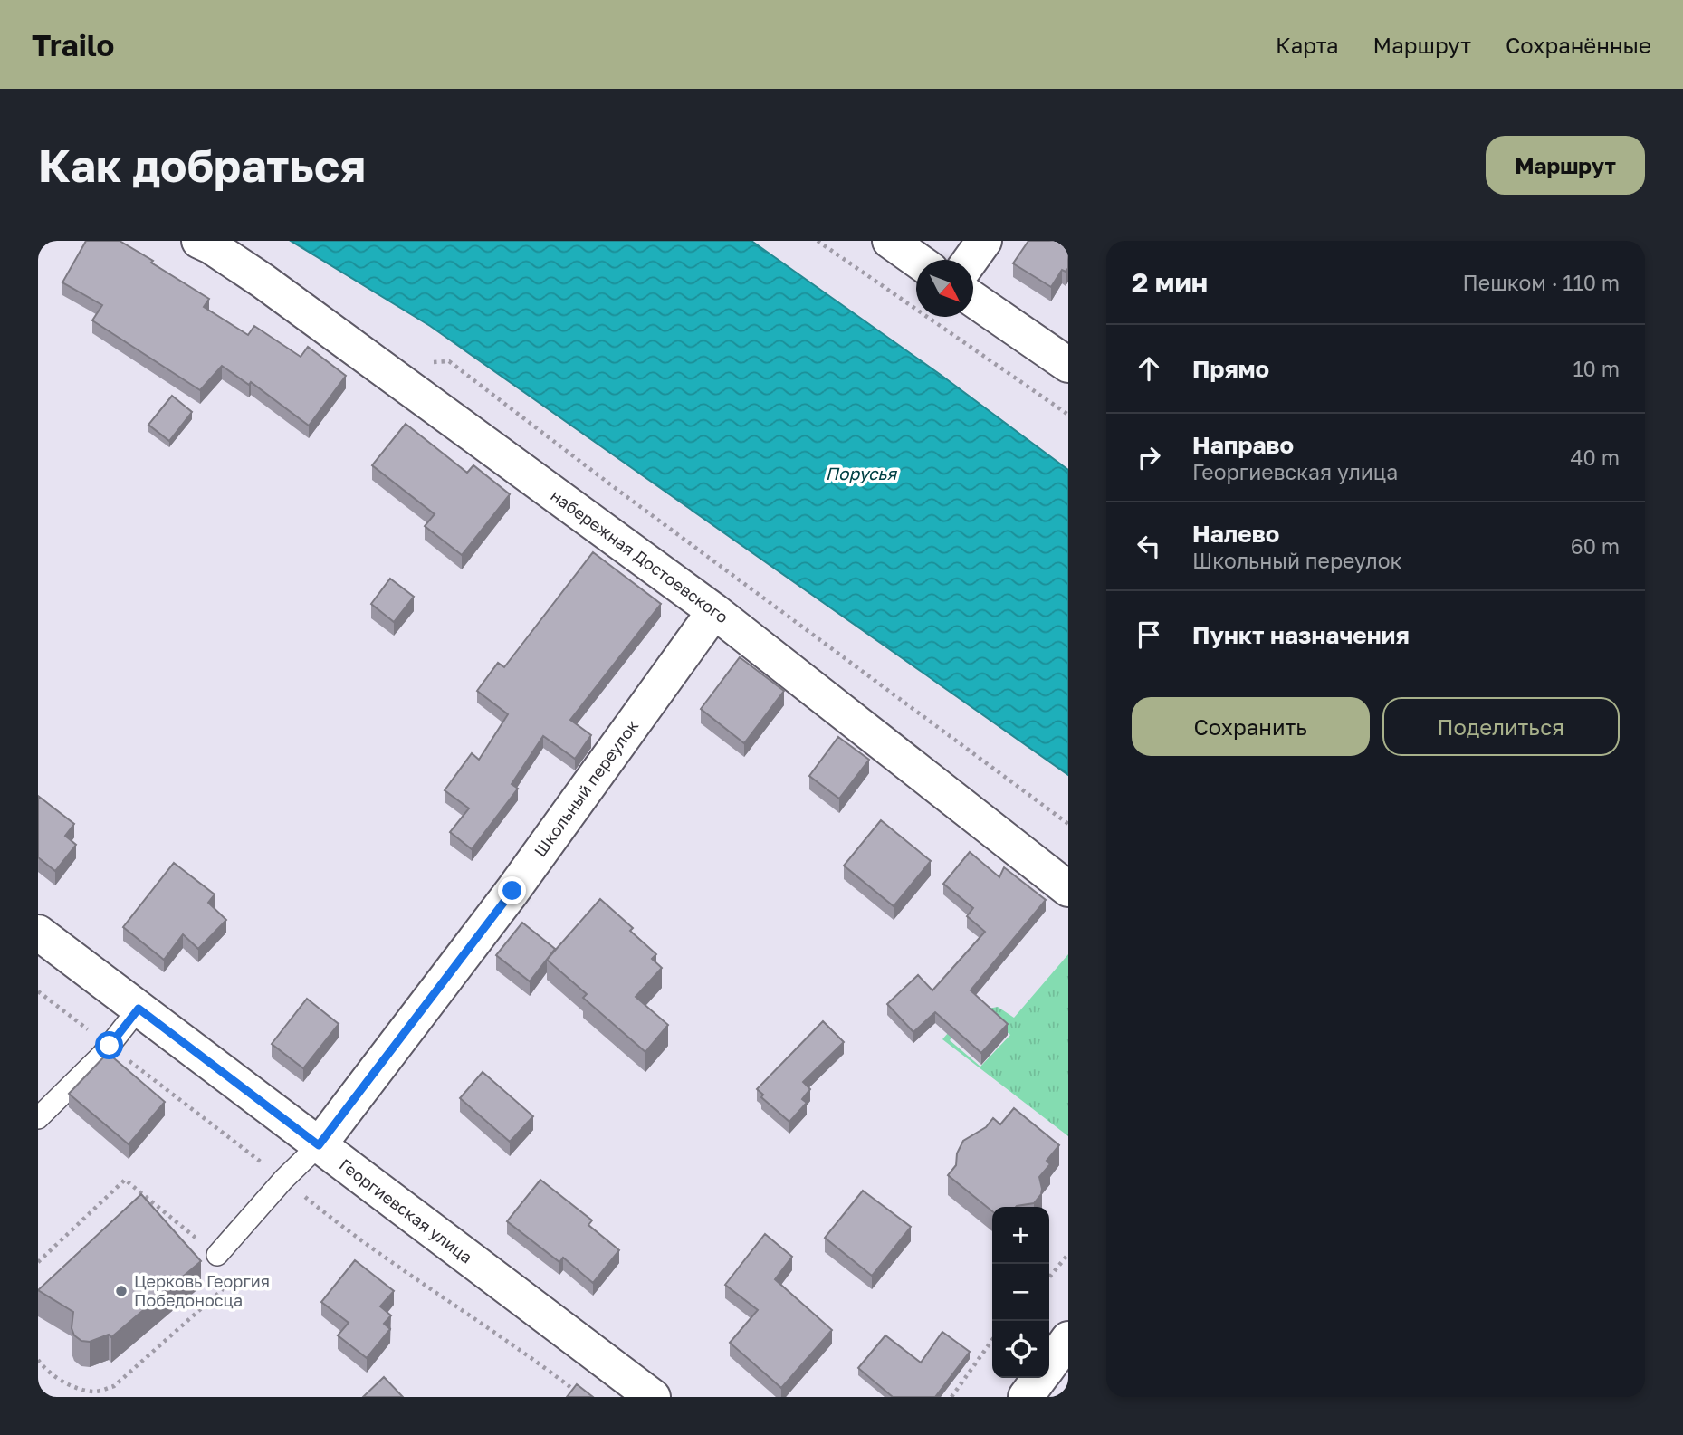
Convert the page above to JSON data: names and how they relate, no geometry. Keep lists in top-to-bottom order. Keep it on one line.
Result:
{"streets":{"street":["набережная Достоевского","Школьный переулок","Георгиевская улица"]},"crossings":[["набережная Достоевского","Школьный переулок"],["Школьный переулок","Георгиевская улица"]],"water":["Порусья"],"places":["Церковь Георгия Победоносца"],"north":"bottom right","page":{"header":"Trailo","nav":["Карта","Маршрут","Сохранённые"],"buttons":["Маршрут",["Сохранить","Поделиться"]],"title":"Как добраться","heading":["2 мин","Пешком · 110 m"],"list":[["Прямо","10 m"],["Направо","Георгиевская улица","40 m"],["Налево","Школьный переулок","60 m"],"Пункт назначения"],"map_buttons":["+","−"]}}
